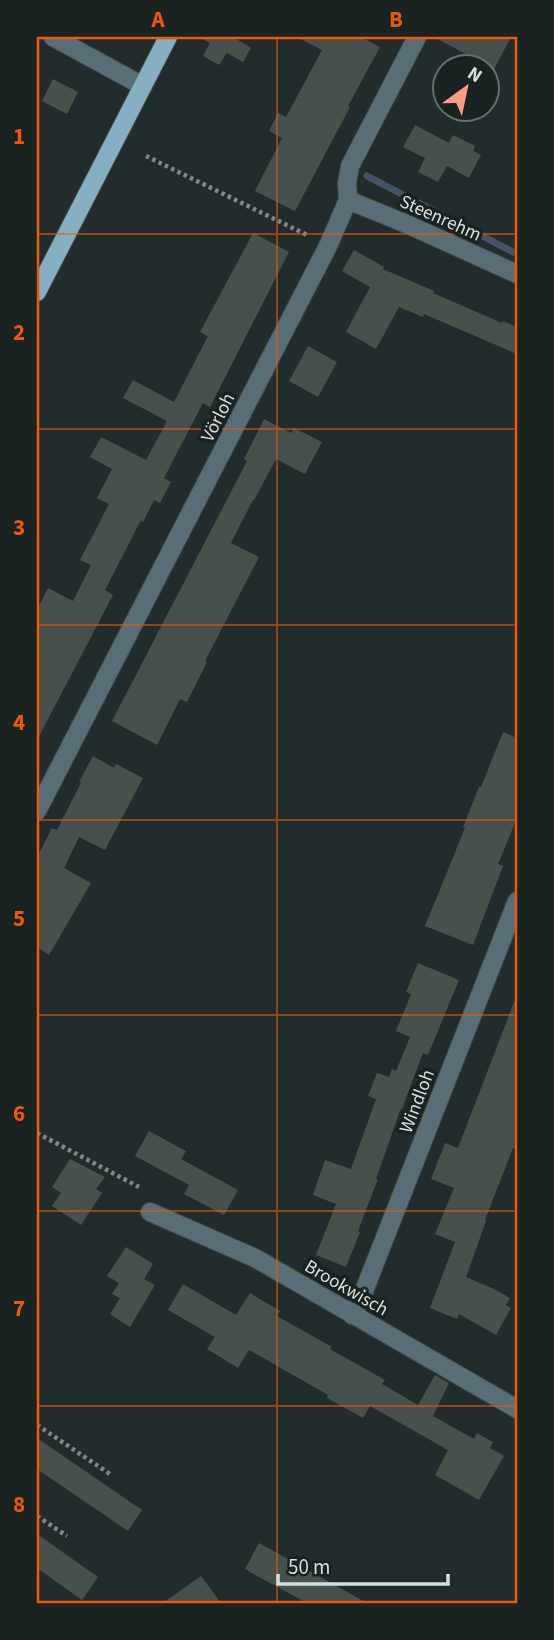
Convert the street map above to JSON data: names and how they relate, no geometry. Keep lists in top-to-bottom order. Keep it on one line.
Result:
{"streets":{"street":["Steenrehm","Vörloh","Windloh","Brookwisch"]},"crossings":[["Steenrehm","Vörloh"],["Windloh","Brookwisch"]],"scale_bar":"50 m","north":"top right","grid":{"columns":["A","B"],"rows":["1","2","3","4","5","6","7","8"]}}
